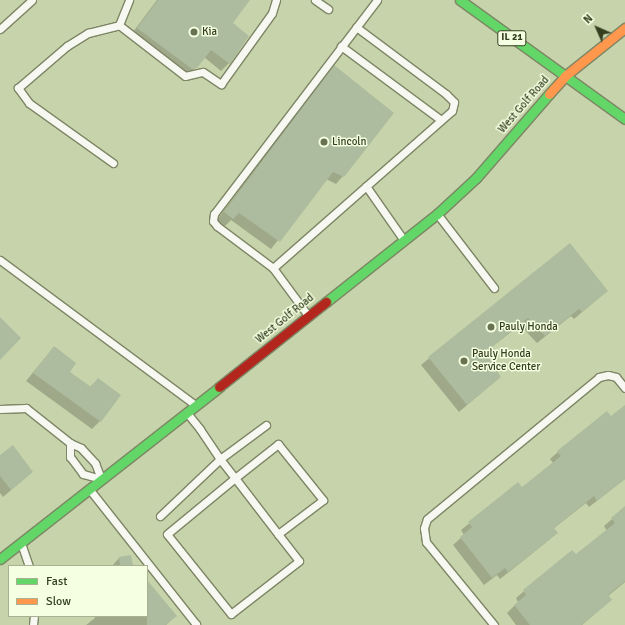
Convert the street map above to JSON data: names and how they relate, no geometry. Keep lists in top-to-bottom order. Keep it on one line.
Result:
{"streets":{"street":["IL 21","West Golf Road"]},"crossings":[["IL 21","West Golf Road"]],"places":["Kia","Lincoln","Pauly Honda","Pauly Honda Service Center"],"legend":["Fast","Slow"],"north":"top left"}
